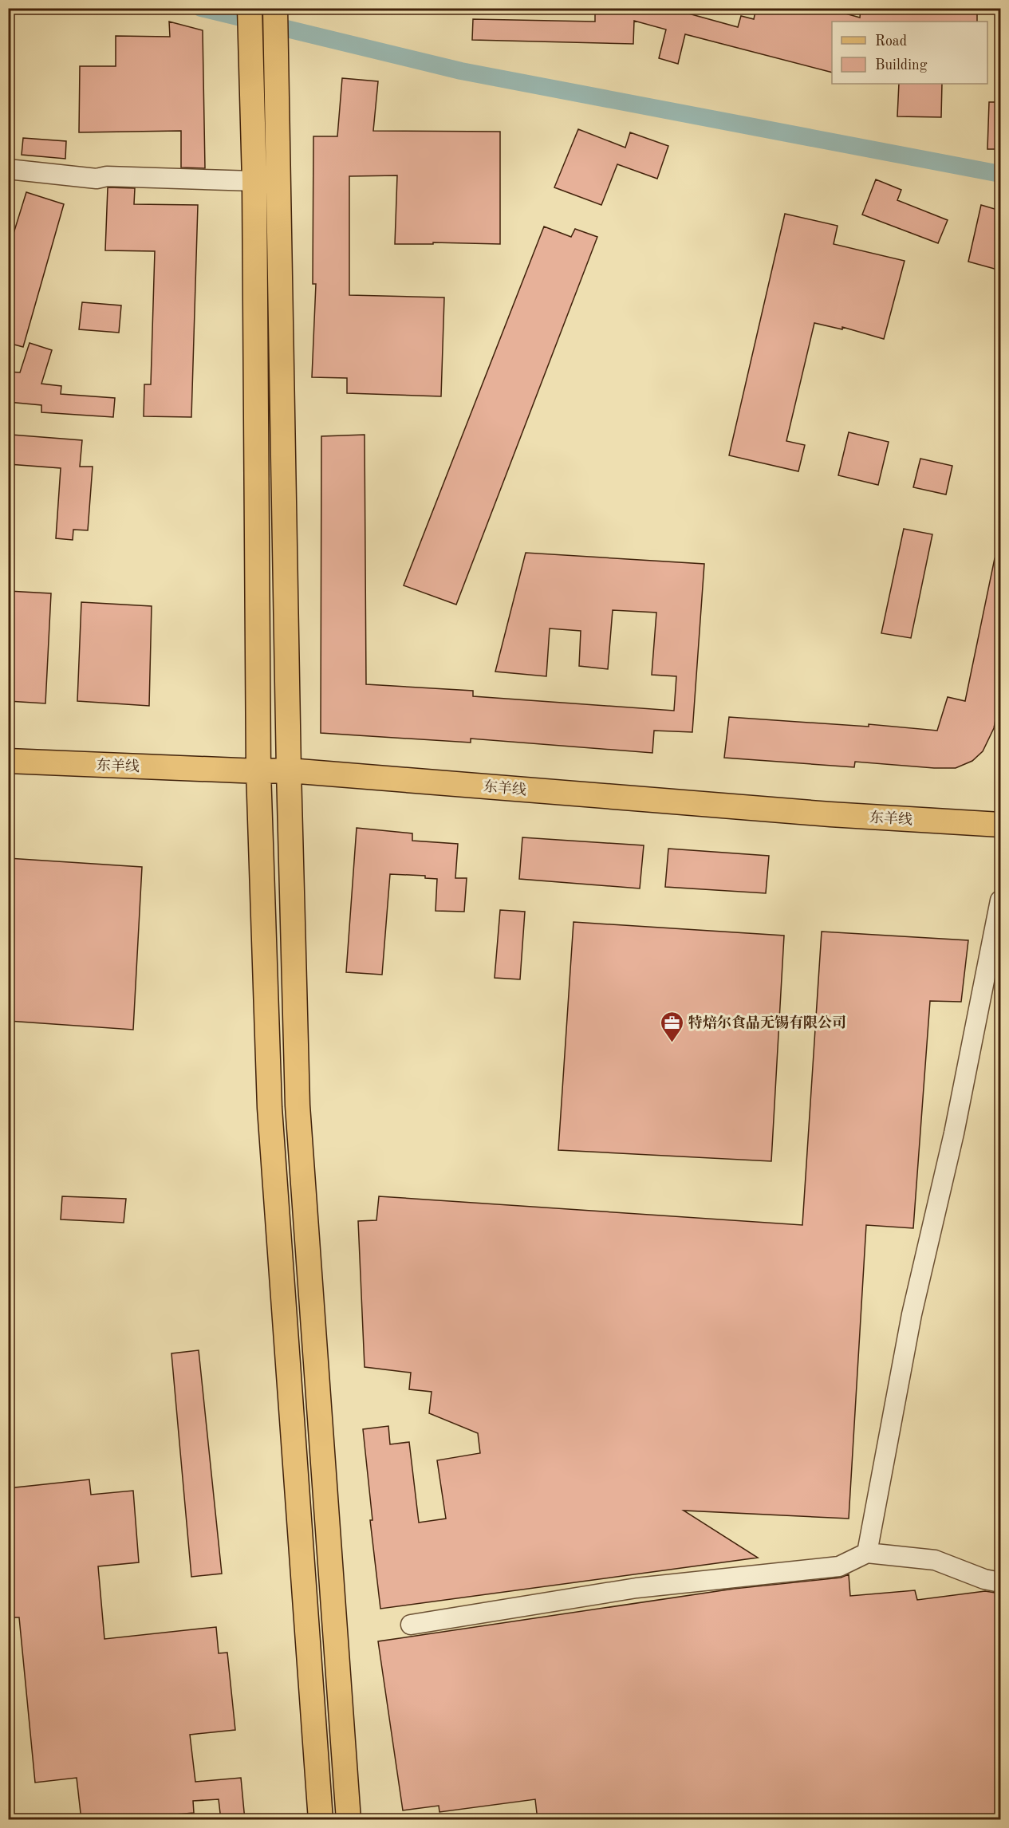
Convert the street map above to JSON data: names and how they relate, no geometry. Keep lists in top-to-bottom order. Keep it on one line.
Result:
{"streets":{"main road":["东羊线"]},"places":{"office":["特焙尔食品无锡有限公司"]},"legend":["Road","Building"]}
